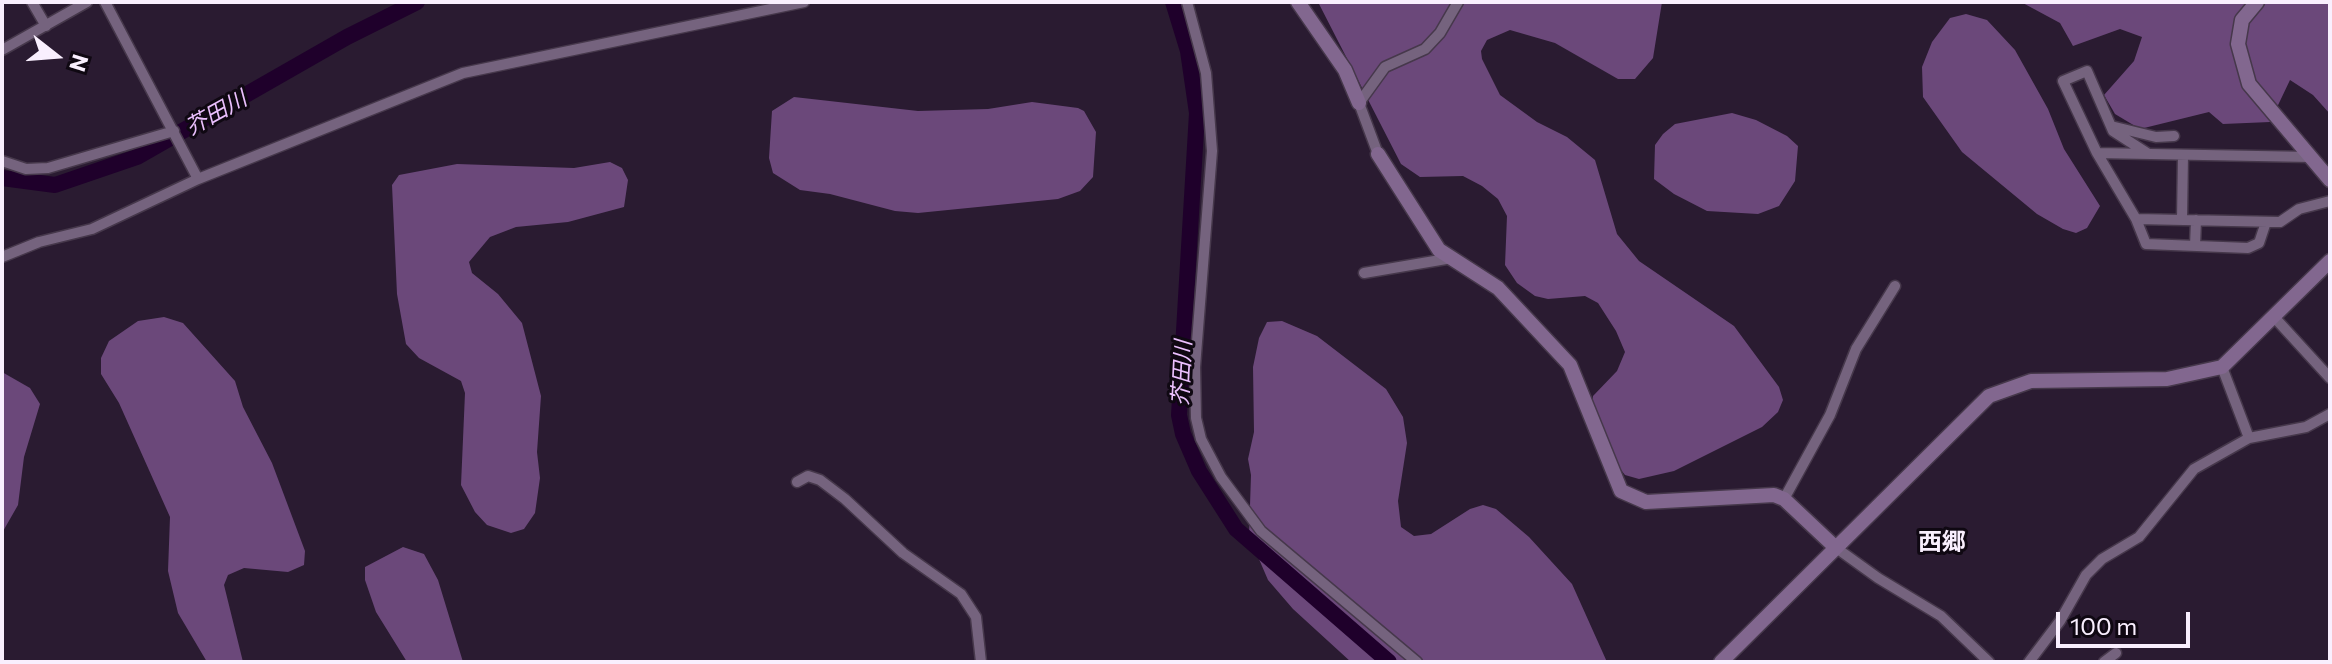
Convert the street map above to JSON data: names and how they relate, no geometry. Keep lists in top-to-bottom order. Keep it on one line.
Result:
{"districts":["西郷"],"water":["芥田川"],"scale_bar":"100 m","north":"right"}
